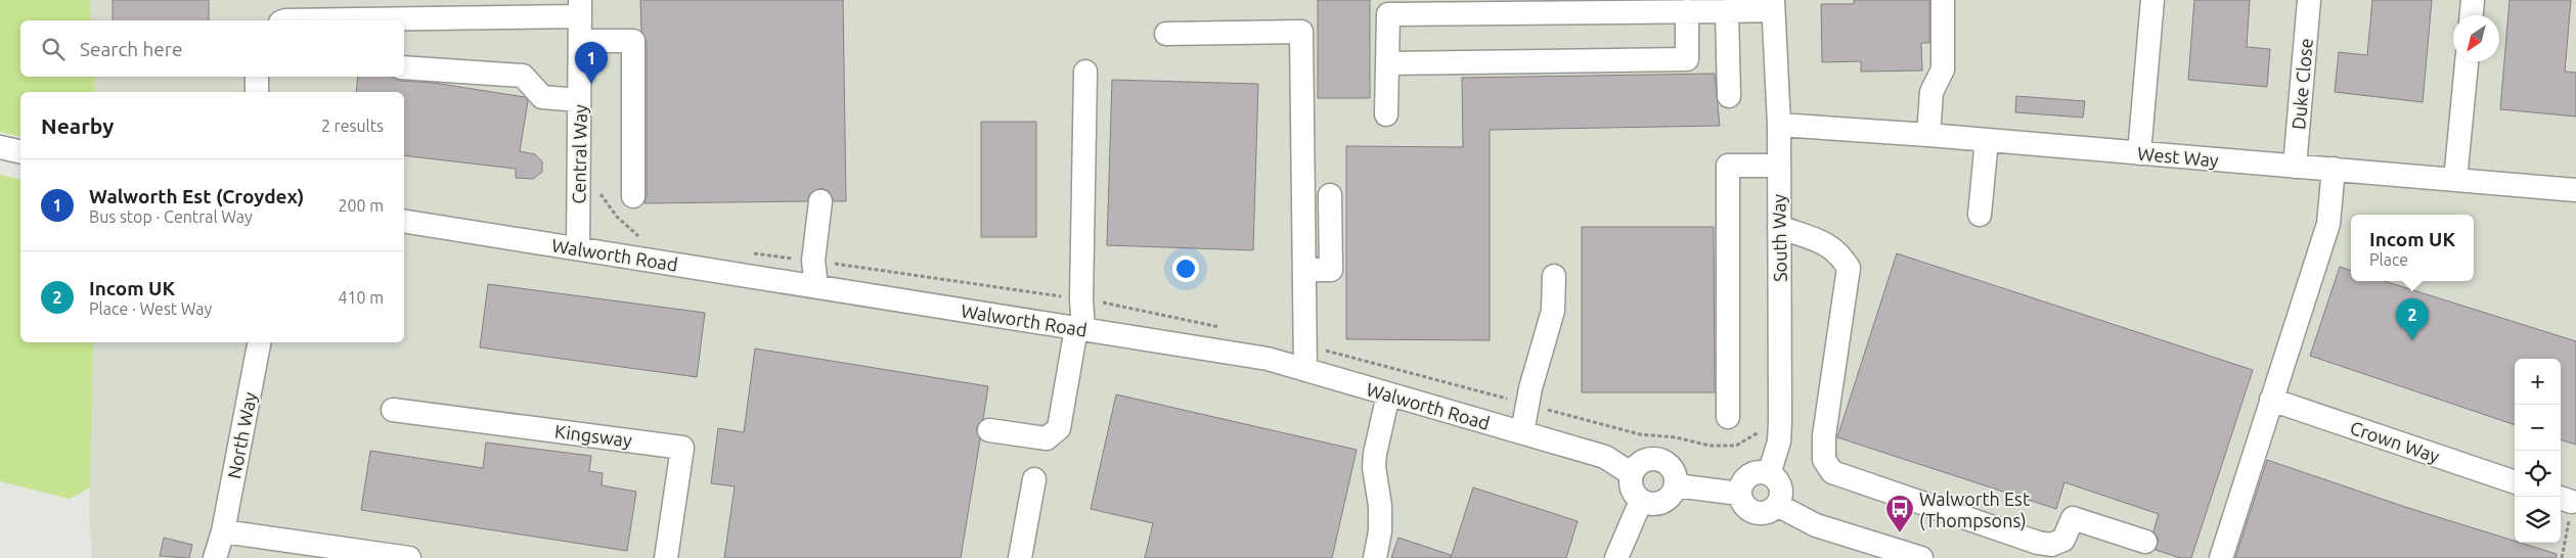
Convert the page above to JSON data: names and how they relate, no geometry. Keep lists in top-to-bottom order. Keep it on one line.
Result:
{"streets":{"street":["Duke Close","Central Way","West Way","South Way","Walworth Road","North Way","Kingsway","Crown Way"]},"crossings":[["Duke Close","West Way"],["Central Way","Walworth Road"],["West Way","South Way"]],"places":{"bus stop":["Walworth Est (Thompsons)"]},"north":"bottom left","page":{"search":"Search here","pins":["1","2"],"heading":["Nearby","2 results"],"list":[{"mark":"1","name":"Walworth Est (Croydex)","note":"Bus stop · Central Way","value":"200 m"},{"mark":"2","name":"Incom UK","note":"Place · West Way","value":"410 m"}],"popup":["Incom UK","Place"],"map_buttons":["+","−"]}}
